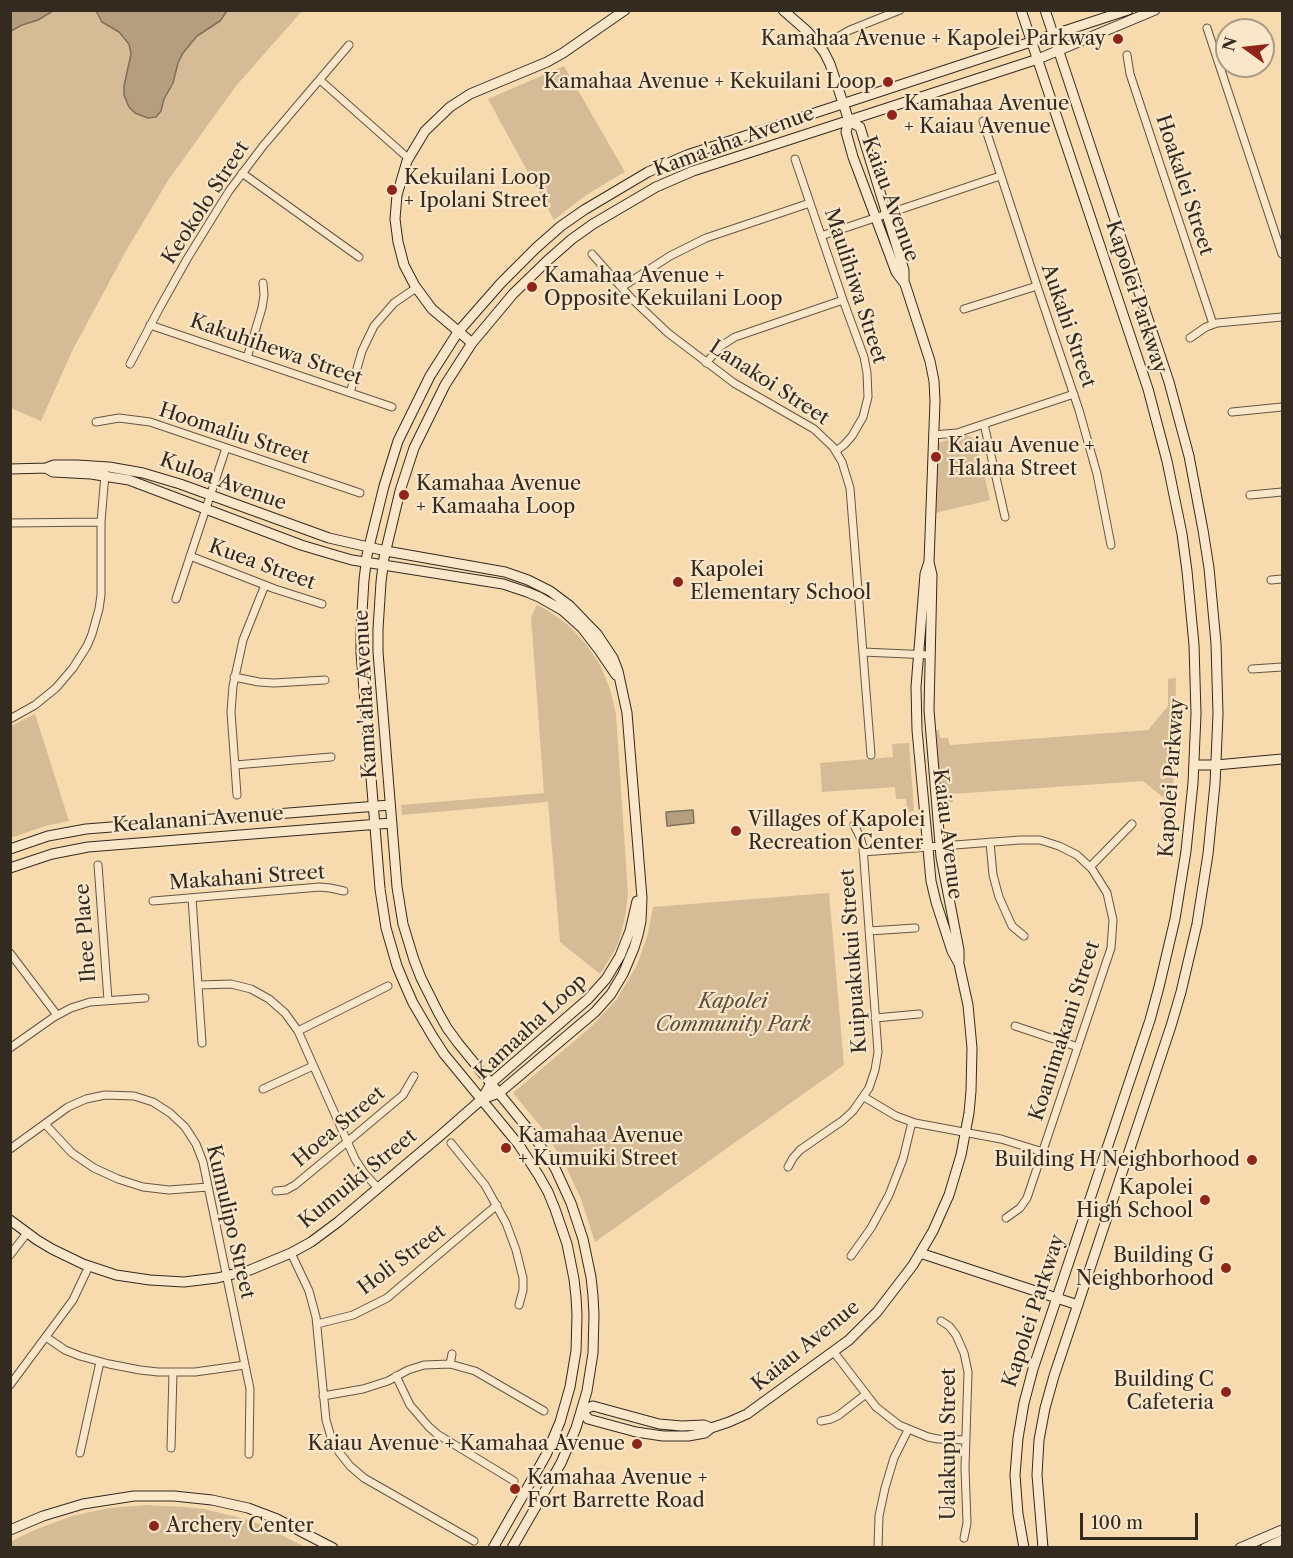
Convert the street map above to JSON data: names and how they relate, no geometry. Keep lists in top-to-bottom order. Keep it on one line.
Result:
{"streets":{"street":["Kama'aha Avenue","Hoakalei Street","Kaiau Avenue","Keokolo Street","Maulihiwa Street","Kapolei Parkway","Aukahi Street","Kakuhihewa Street","Lanakoi Street","Hoomaliu Street","Kuloa Avenue","Kuea Street","Kealanani Avenue","Makahani Street","Ihee Place","Kuipuakukui Street","Kamaaha Loop","Koanimakani Street","Hoea Street","Kumuiki Street","Kumulipo Street","Holi Street","Ualakupu Street"]},"crossings":[["Kama'aha Avenue","Kaiau Avenue"],["Kama'aha Avenue","Kapolei Parkway"],["Kama'aha Avenue","Kuloa Avenue"],["Kama'aha Avenue","Kealanani Avenue"],["Kama'aha Avenue","Kamaaha Loop"],["Kama'aha Avenue","Kumuiki Street"],["Kaiau Avenue","Koanimakani Street"],["Keokolo Street","Kakuhihewa Street"],["Maulihiwa Street","Lanakoi Street"],["Kuloa Avenue","Kamaaha Loop"],["Kuipuakukui Street","Koanimakani Street"],["Kamaaha Loop","Kumuiki Street"],["Kumuiki Street","Kumulipo Street"]],"parks":["Kapolei Community Park"],"places":["Kamahaa Avenue + Kapolei Parkway","Kamahaa Avenue + Kekuilani Loop","Kamahaa Avenue + Kaiau Avenue","Kekuilani Loop + Ipolani Street","Kamahaa Avenue + Opposite Kekuilani Loop","Kaiau Avenue + Halana Street","Kamahaa Avenue + Kamaaha Loop","Kapolei Elementary School","Villages of Kapolei Recreation Center","Kamahaa Avenue + Kumuiki Street","Building H Neighborhood","Kapolei High School","Building G Neighborhood","Building C Cafeteria","Kaiau Avenue + Kamahaa Avenue","Kamahaa Avenue + Fort Barrette Road","Archery Center"],"scale_bar":"100 m","north":"left"}
